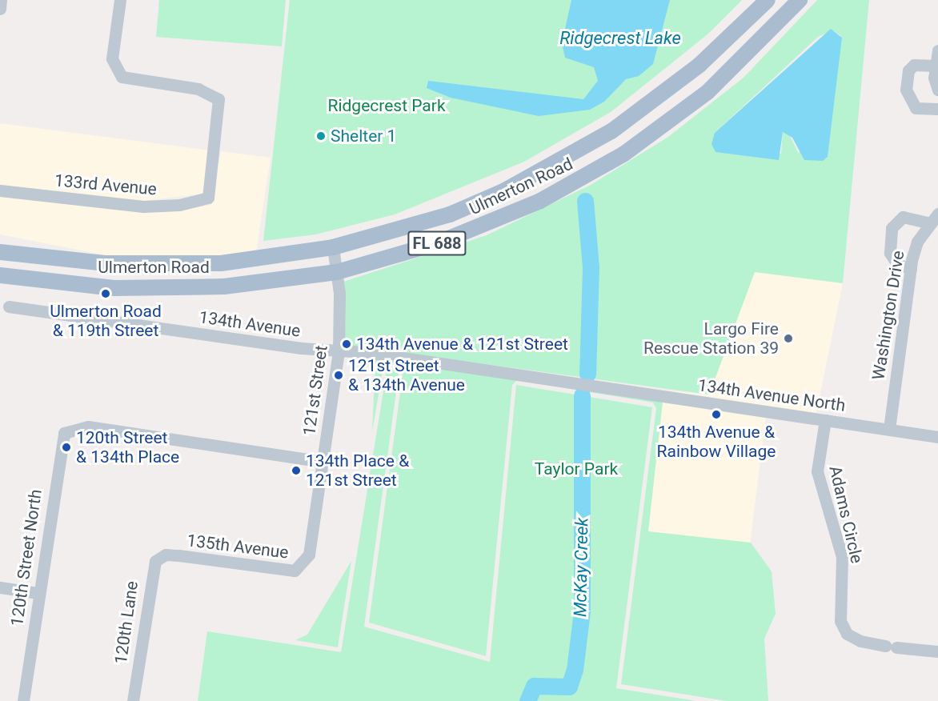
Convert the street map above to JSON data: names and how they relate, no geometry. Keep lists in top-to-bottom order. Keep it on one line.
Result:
{"streets":{"main road":["Ulmerton Road","FL 688"],"street":["133rd Avenue","Washington Drive","134th Avenue","121st Street","134th Avenue North","Adams Circle","135th Avenue","120th Street North","120th Lane"]},"crossings":[["Ulmerton Road","121st Street"],["Washington Drive","134th Avenue North"],["134th Avenue","121st Street"],["134th Avenue","134th Avenue North"],["121st Street","135th Avenue"],["121st Street","120th Street North"],["134th Avenue North","Adams Circle"],["135th Avenue","120th Lane"]],"water":["Ridgecrest Lake","McKay Creek"],"parks":["Ridgecrest Park","Taylor Park"],"places":["Shelter 1","Ulmerton Road & 119th Street","Largo Fire Rescue Station 39","134th Avenue & 121st Street","121st Street & 134th Avenue","134th Avenue & Rainbow Village","120th Street & 134th Place","134th Place & 121st Street"]}
